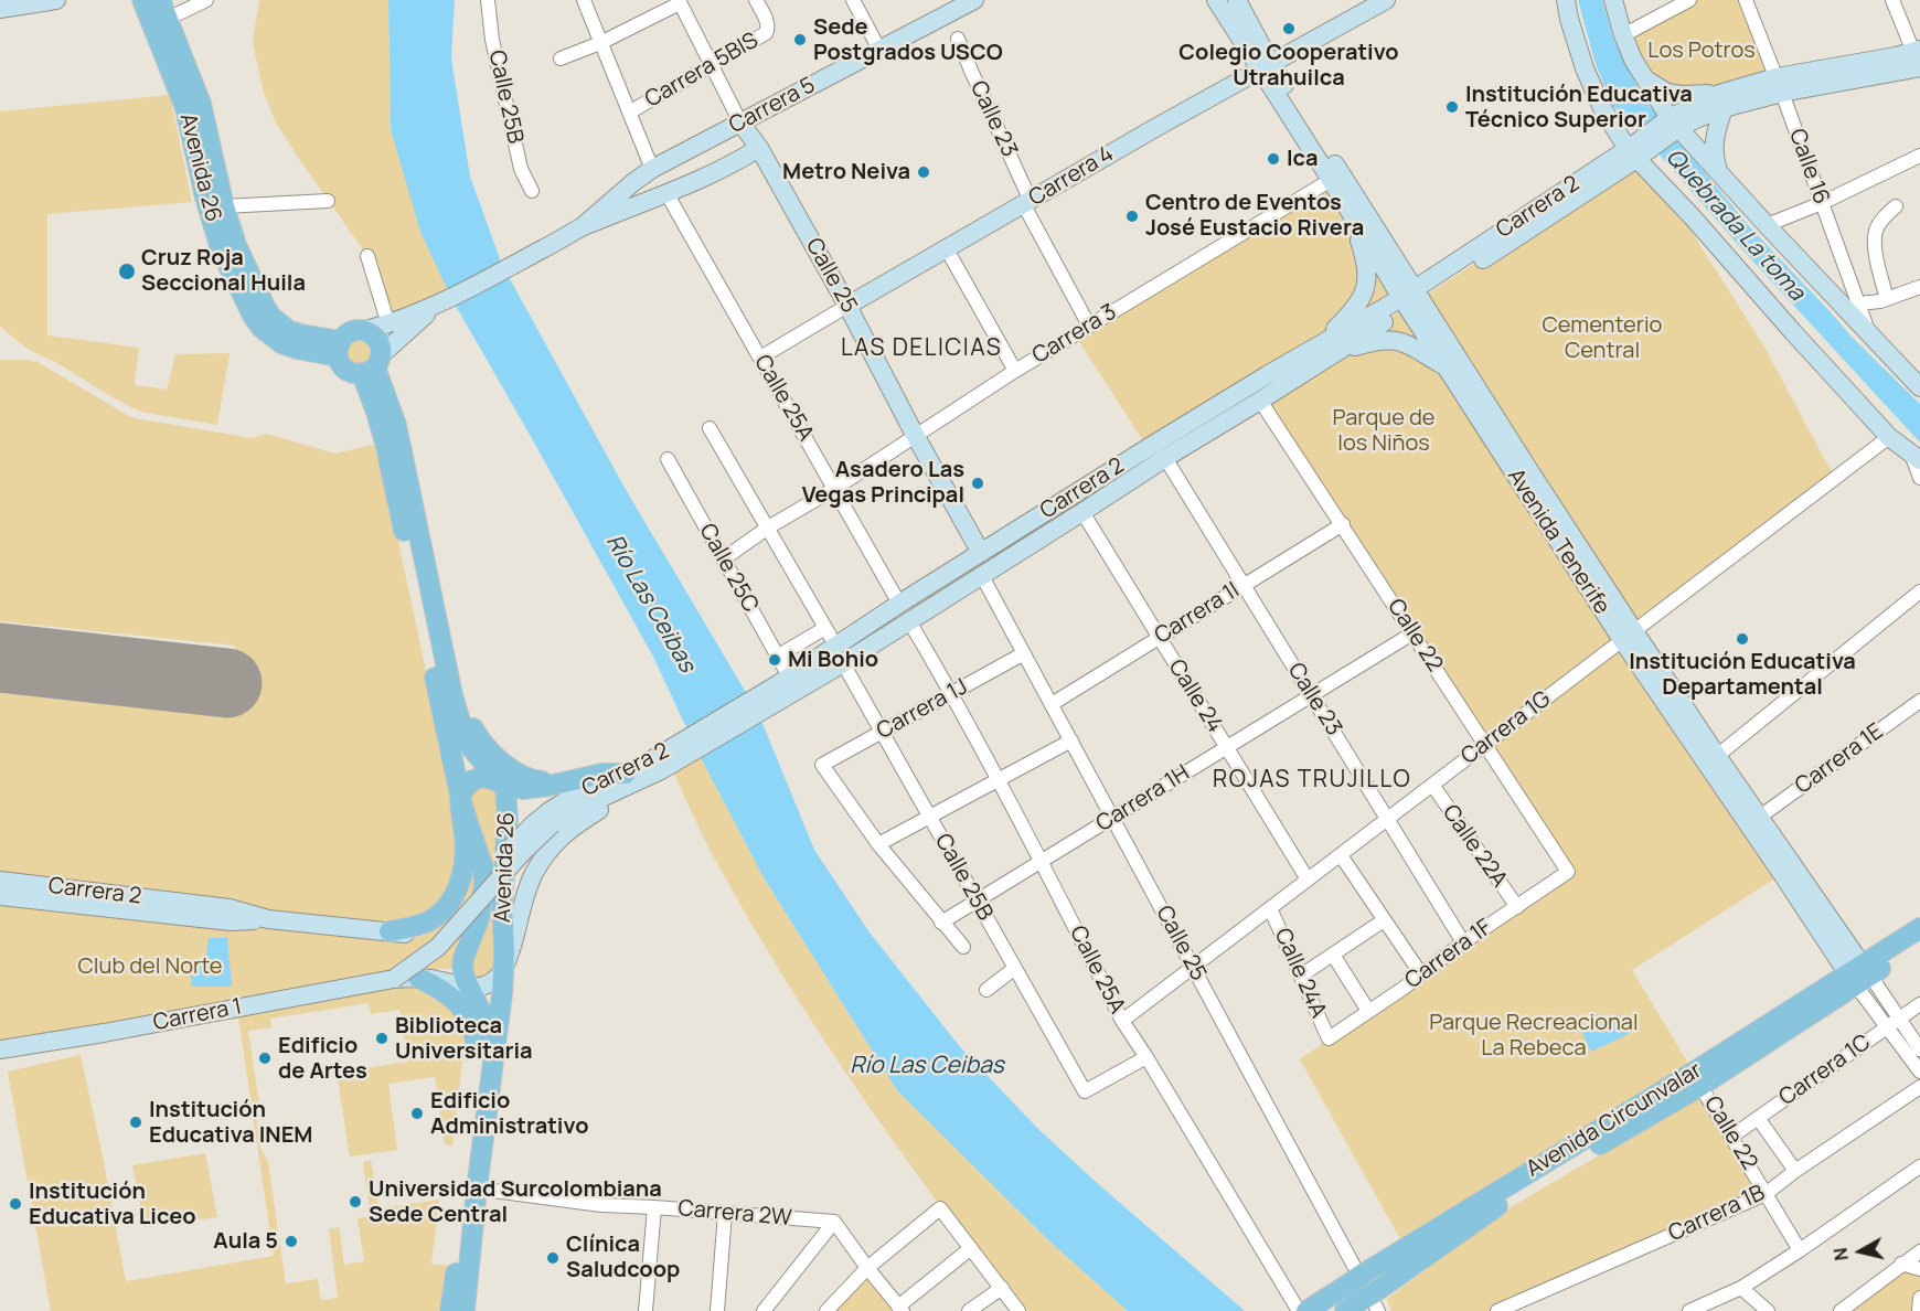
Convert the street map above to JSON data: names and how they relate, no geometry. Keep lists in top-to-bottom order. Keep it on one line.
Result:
{"streets":{"main road":["Carrera 5","Avenida 26","Carrera 4","Carrera 2","Calle 25","Avenida Tenerife","Carrera 1","Avenida Circunvalar"],"street":["Carrera 5BIS","Calle 25B","Calle 23","Calle 16","Carrera 3","Calle 25A","Calle 25C","Carrera 1I","Calle 22","Calle 24","Carrera 1J","Carrera 1G","Carrera 1E","Carrera 1H","Calle 22A","Carrera 1F","Calle 24A","Carrera 1C","Carrera 2W","Carrera 1B"]},"crossings":[["Carrera 5BIS","Calle 25"],["Calle 25B","Carrera 2"],["Calle 25B","Carrera 3"],["Calle 25B","Calle 25A"],["Calle 25B","Carrera 1J"],["Calle 25B","Carrera 1H"],["Carrera 5","Avenida 26"],["Carrera 5","Calle 25"],["Carrera 5","Calle 25A"],["Calle 23","Carrera 4"],["Calle 23","Carrera 2"],["Calle 23","Carrera 3"],["Calle 23","Carrera 1I"],["Calle 23","Carrera 1G"],["Calle 23","Carrera 1H"],["Calle 23","Carrera 1F"],["Calle 16","Carrera 2"],["Avenida 26","Carrera 1"],["Avenida 26","Carrera 2W"],["Carrera 4","Calle 25"],["Carrera 4","Calle 25A"],["Carrera 4","Avenida Tenerife"],["Carrera 2","Calle 25"],["Carrera 2","Calle 25A"],["Carrera 2","Avenida Tenerife"],["Carrera 2","Calle 25C"],["Carrera 2","Calle 22"],["Carrera 2","Calle 24"],["Carrera 2","Carrera 1"],["Calle 25","Carrera 3"],["Calle 25","Carrera 1I"],["Calle 25","Carrera 1J"],["Calle 25","Carrera 1G"],["Calle 25","Carrera 1H"],["Carrera 3","Calle 25A"],["Carrera 3","Avenida Tenerife"],["Carrera 3","Calle 25C"],["Calle 25A","Carrera 1J"],["Calle 25A","Carrera 1G"],["Calle 25A","Carrera 1H"],["Avenida Tenerife","Carrera 1G"],["Avenida Tenerife","Carrera 1E"],["Avenida Tenerife","Carrera 1C"],["Avenida Tenerife","Avenida Circunvalar"],["Carrera 1I","Calle 22"],["Carrera 1I","Calle 24"],["Calle 22","Carrera 1G"],["Calle 22","Carrera 1H"],["Calle 22","Carrera 1F"],["Calle 22","Carrera 1C"],["Calle 22","Avenida Circunvalar"],["Calle 22","Carrera 1B"],["Calle 24","Carrera 1G"],["Calle 24","Carrera 1H"],["Carrera 1G","Calle 22A"],["Carrera 1G","Calle 24A"],["Calle 22A","Carrera 1F"],["Carrera 1F","Calle 24A"]],"districts":["LAS DELICIAS","ROJAS TRUJILLO"],"water":["Quebrada La toma","Río Las Ceibas"],"parks":["Los Potros","Cementerio Central","Parque de los Niños","Club del Norte","Parque Recreacional La Rebeca"],"places":["Colegio Cooperativo Utrahuilca","Sede Postgrados USCO","Institución Educativa Técnico Superior","Ica","Metro Neiva","Centro de Eventos José Eustacio Rivera","Cruz Roja Seccional Huila","Asadero Las Vegas Principal","Institución Educativa Departamental","Mi Bohio","Biblioteca Universitaria","Edificio de Artes","Edificio Administrativo","Institución Educativa INEM","Universidad Surcolombiana Sede Central","Institución Educativa Liceo","Aula 5","Clínica Saludcoop"],"north":"left"}
